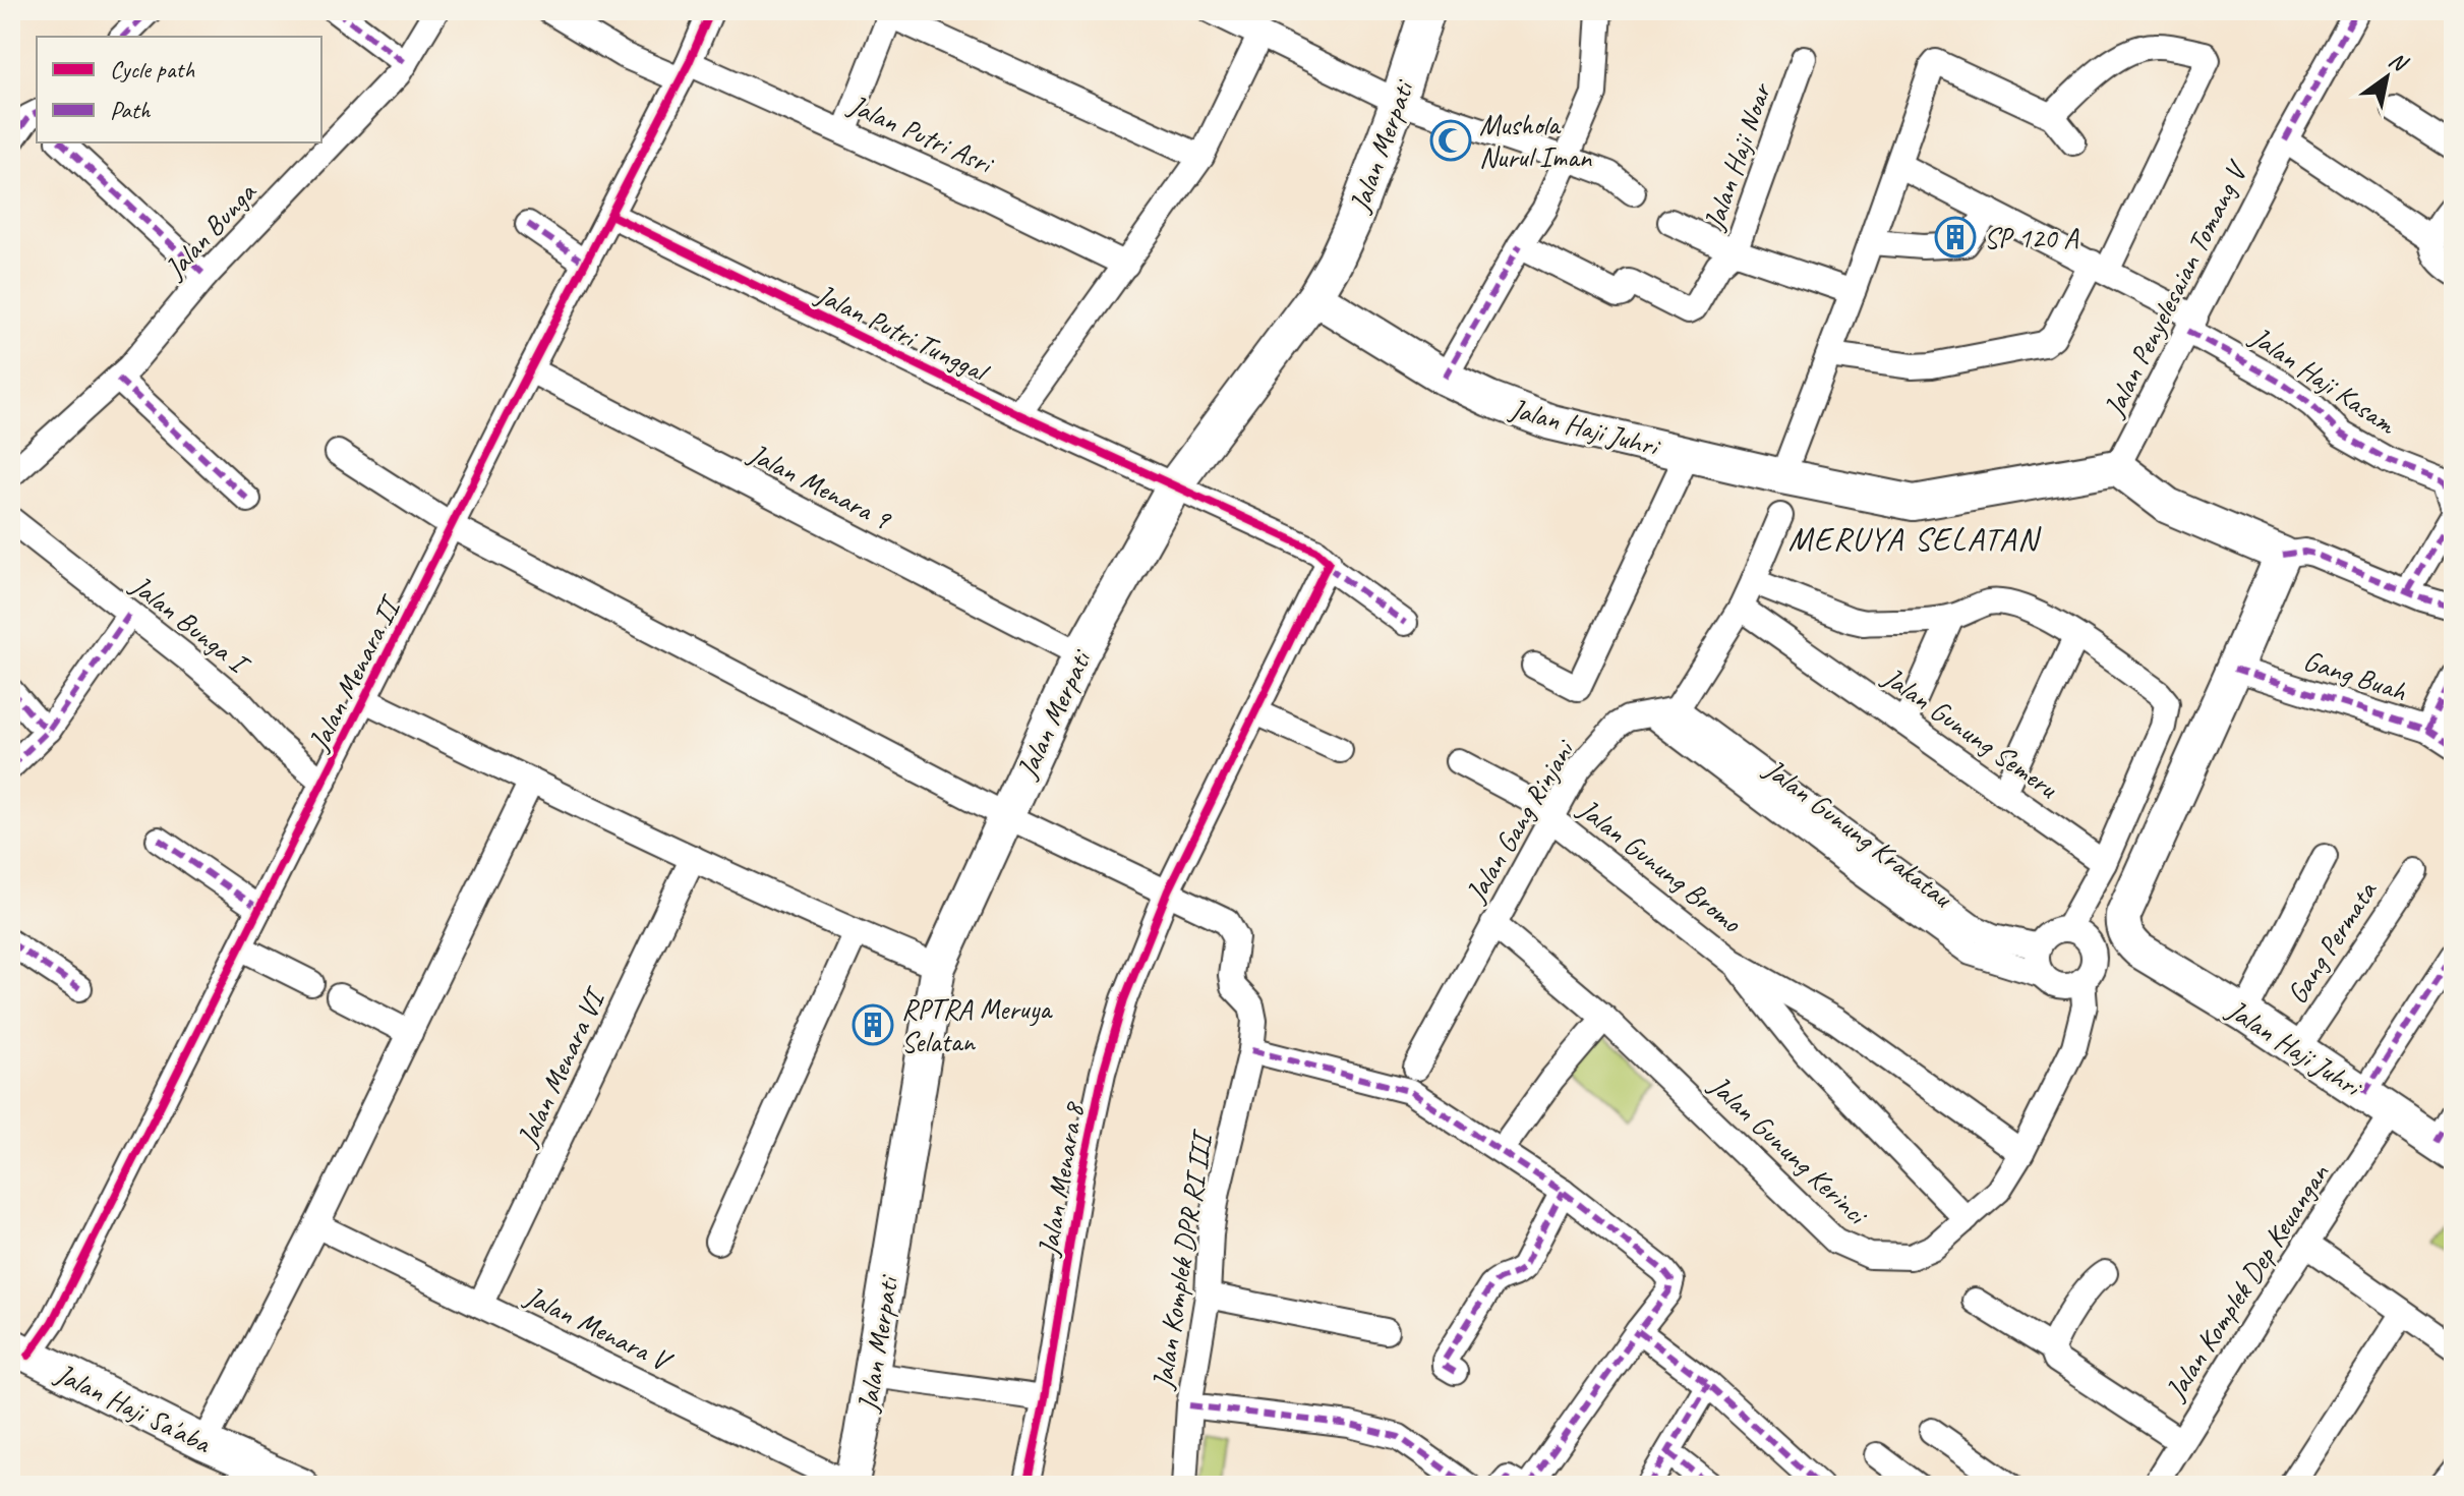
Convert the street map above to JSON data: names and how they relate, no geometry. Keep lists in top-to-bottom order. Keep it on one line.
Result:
{"streets":{"street":["Jalan Putri Asri","Jalan Merpati","Jalan Haji Noar","Jalan Bunga","Jalan Penyelesaian Tomang V","Jalan Putri Tunggal","Jalan Haji Kasam","Jalan Haji Juhri","Jalan Menara 9","Jalan Bunga I","Jalan Menara II","Gang Buah","Jalan Gunung Semeru","Jalan Gang Rinjani","Jalan Gunung Krakatau","Jalan Gunung Bromo","Gang Permata","Jalan Menara VI","Jalan Gunung Kerinci","Jalan Menara 8","Jalan Komplek DPR RI III","Jalan Komplek Dep Keuangan","Jalan Menara V","Jalan Haji Sa'aba"]},"crossings":[["Jalan Putri Asri","Jalan Menara II"],["Jalan Merpati","Jalan Putri Tunggal"],["Jalan Merpati","Jalan Haji Juhri"],["Jalan Merpati","Jalan Menara 9"],["Jalan Merpati","Jalan Menara V"],["Jalan Penyelesaian Tomang V","Jalan Haji Kasam"],["Jalan Penyelesaian Tomang V","Jalan Haji Juhri"],["Jalan Putri Tunggal","Jalan Menara II"],["Jalan Putri Tunggal","Jalan Menara 8"],["Jalan Haji Juhri","Gang Permata"],["Jalan Haji Juhri","Jalan Komplek Dep Keuangan"],["Jalan Menara 9","Jalan Menara II"],["Jalan Bunga I","Jalan Menara II"],["Jalan Menara II","Jalan Haji Sa'aba"],["Jalan Gang Rinjani","Jalan Gunung Krakatau"],["Jalan Gang Rinjani","Jalan Gunung Bromo"],["Jalan Gang Rinjani","Jalan Gunung Kerinci"],["Jalan Gunung Krakatau","Jalan Gunung Kerinci"],["Jalan Gunung Bromo","Jalan Gunung Kerinci"],["Jalan Menara VI","Jalan Menara V"],["Jalan Menara 8","Jalan Komplek DPR RI III"]],"districts":["MERUYA SELATAN"],"places":{"mosque":["Mushola Nurul Iman"],"building":["SP 120 A","RPTRA Meruya Selatan"]},"legend":["Cycle path","Path"],"north":"top right"}
